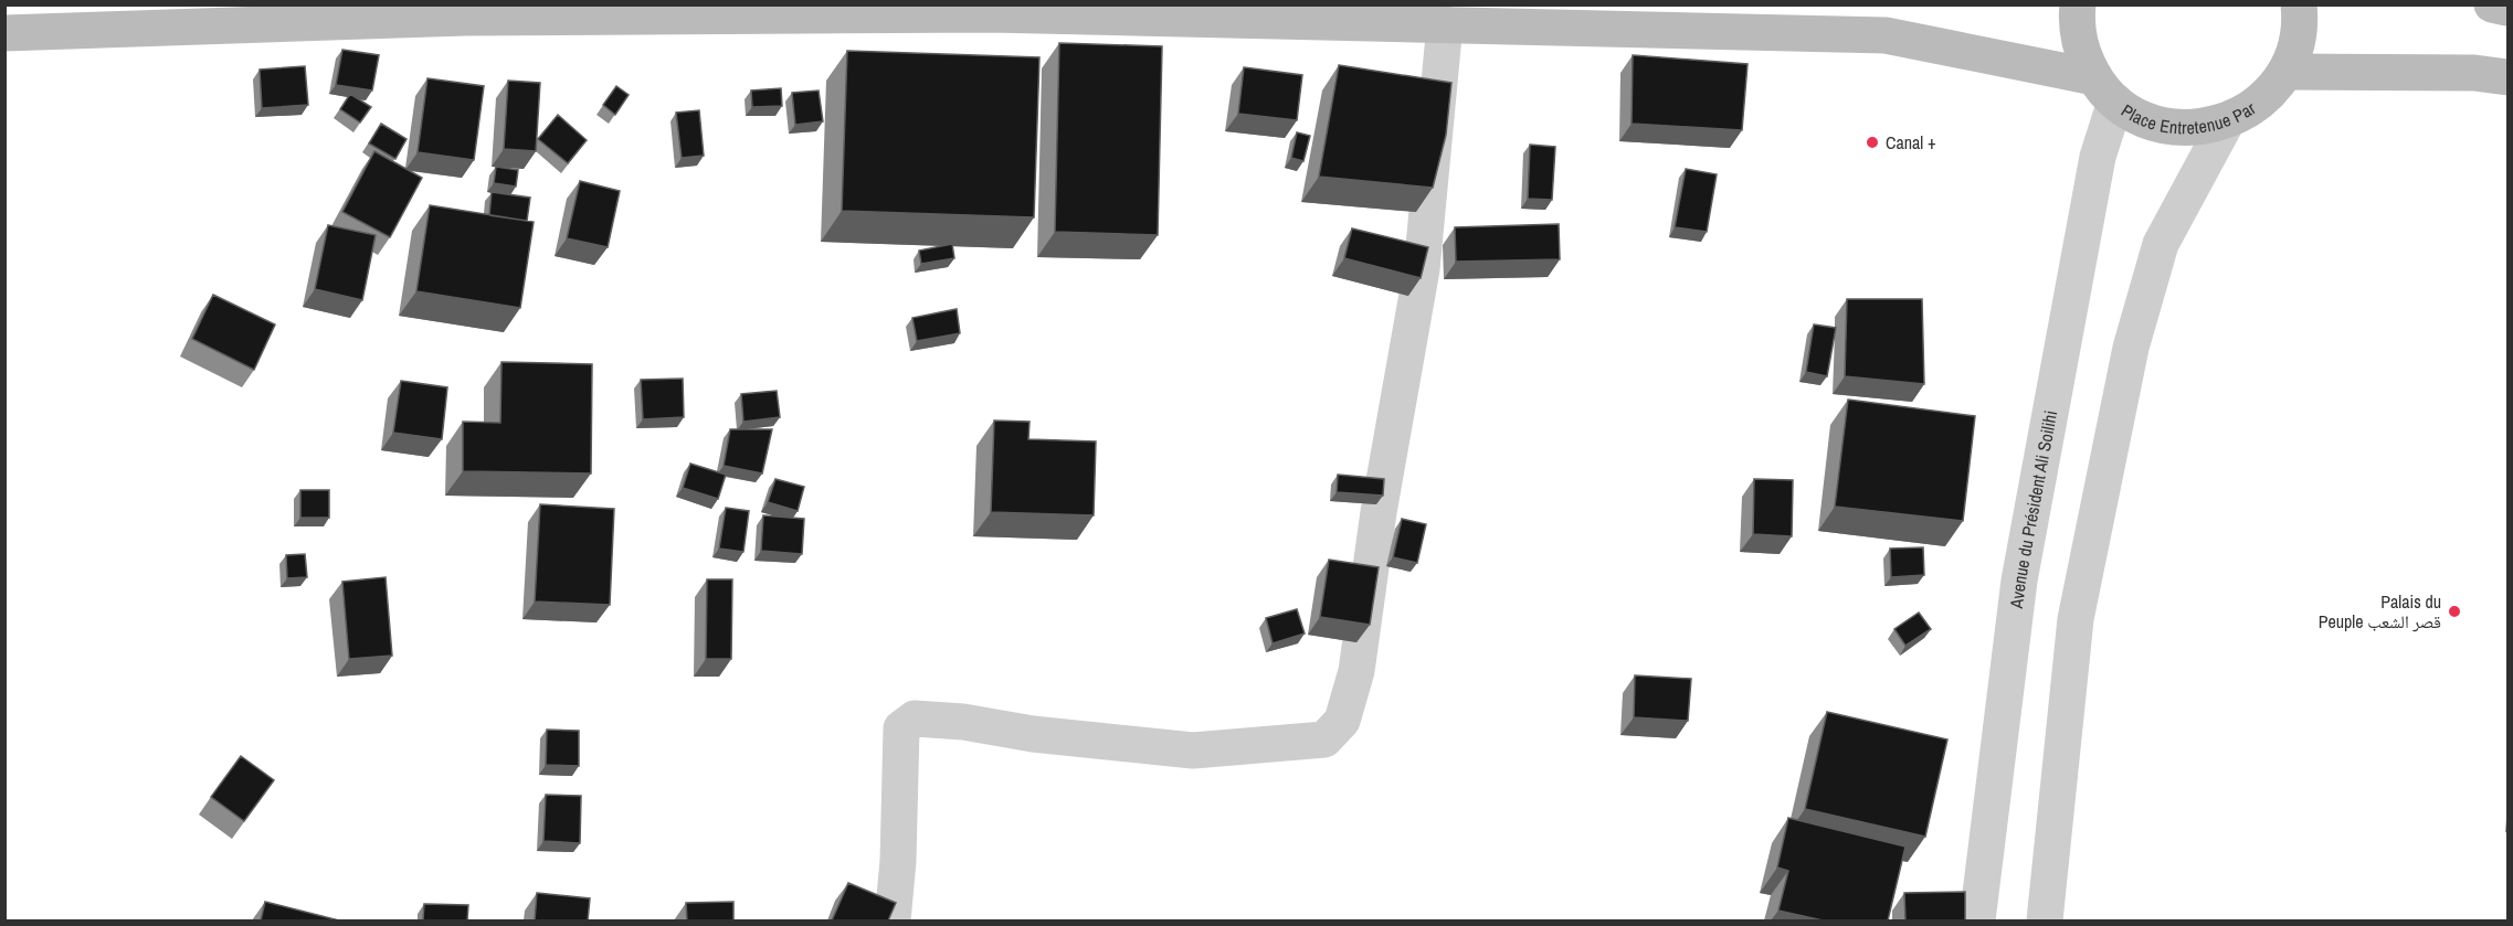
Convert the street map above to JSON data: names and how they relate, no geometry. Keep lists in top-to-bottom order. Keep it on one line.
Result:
{"streets":{"main road":["Place Entretenue Par"],"street":["Avenue du Président Ali Soilihi"]},"crossings":[["Place Entretenue Par","Avenue du Président Ali Soilihi"]],"places":["Canal +","Palais du Peuple قصر الشعب"]}
